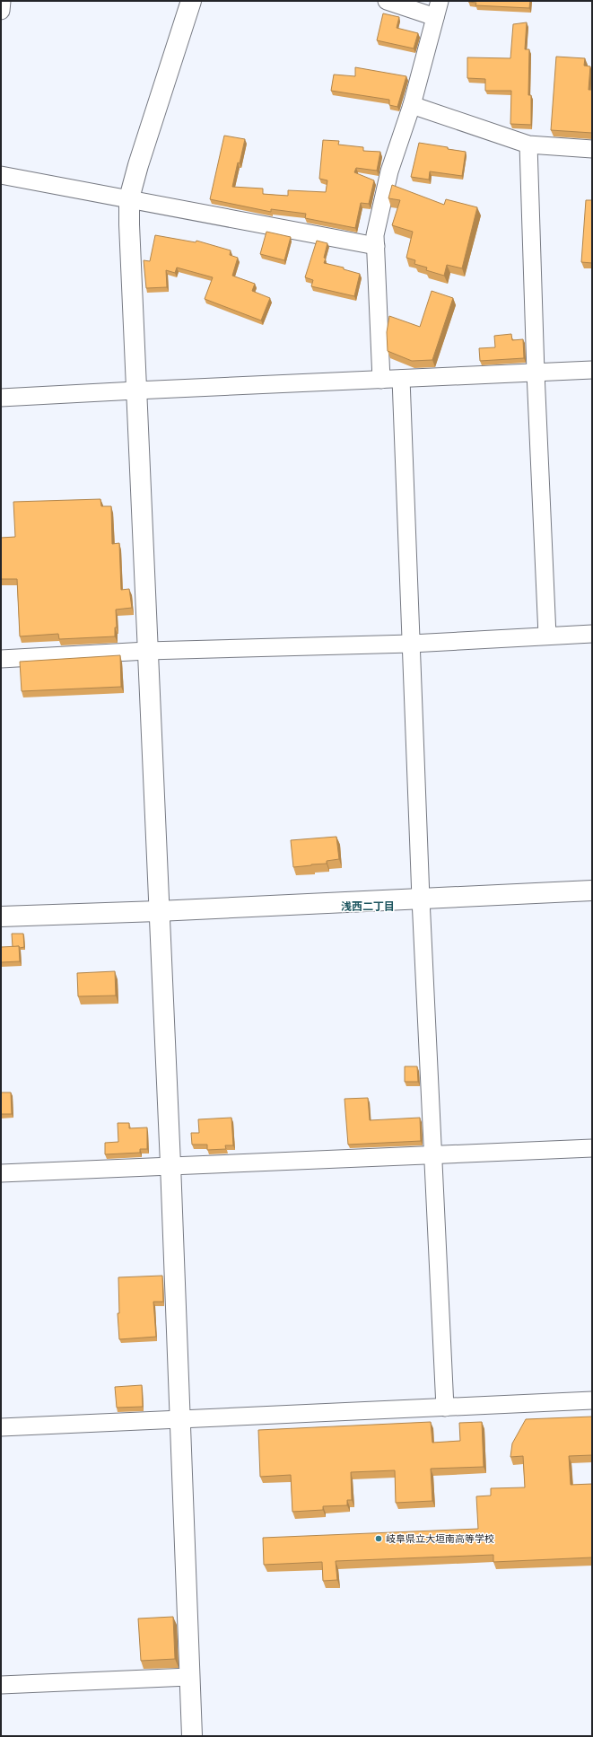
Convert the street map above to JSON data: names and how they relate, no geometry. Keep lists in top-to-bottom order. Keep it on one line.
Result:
{"districts":["浅西二丁目"],"places":["岐阜県立大垣南高等学校"]}
